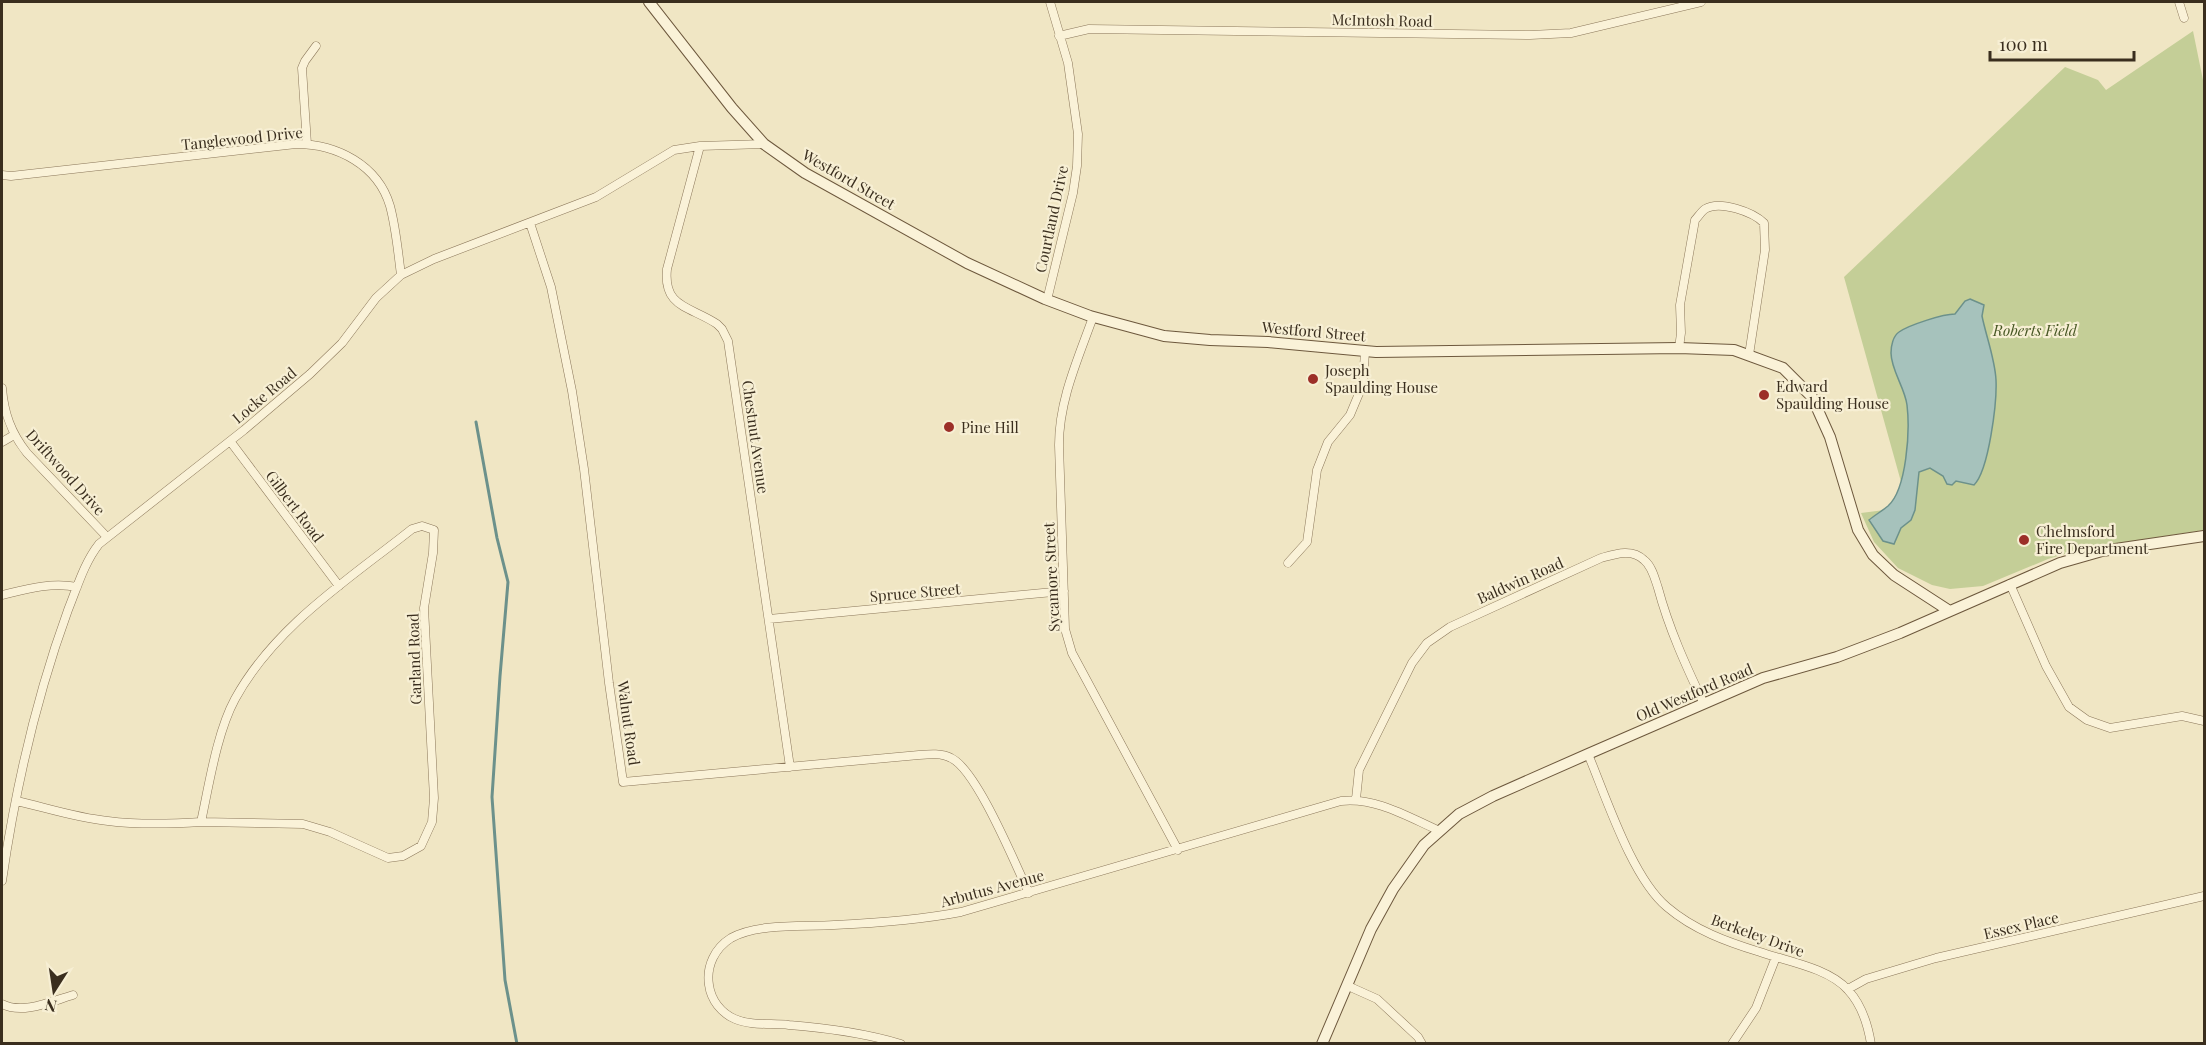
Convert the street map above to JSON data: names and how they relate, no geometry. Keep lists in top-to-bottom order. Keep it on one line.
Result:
{"streets":{"main road":["Westford Street","Old Westford Road"],"street":["McIntosh Road","Tanglewood Drive","Courtland Drive","Locke Road","Chestnut Avenue","Driftwood Drive","Gilbert Road","Sycamore Street","Baldwin Road","Spruce Street","Garland Road","Walnut Road","Arbutus Avenue","Essex Place","Berkeley Drive"]},"crossings":[["McIntosh Road","Courtland Drive"],["Tanglewood Drive","Locke Road"],["Westford Street","Courtland Drive"],["Westford Street","Locke Road"],["Westford Street","Sycamore Street"],["Westford Street","Old Westford Road"],["Locke Road","Chestnut Avenue"],["Locke Road","Driftwood Drive"],["Locke Road","Gilbert Road"],["Locke Road","Garland Road"],["Locke Road","Walnut Road"],["Chestnut Avenue","Spruce Street"],["Chestnut Avenue","Walnut Road"],["Gilbert Road","Garland Road"],["Sycamore Street","Spruce Street"],["Sycamore Street","Arbutus Avenue"],["Baldwin Road","Old Westford Road"],["Baldwin Road","Arbutus Avenue"],["Old Westford Road","Arbutus Avenue"],["Old Westford Road","Berkeley Drive"],["Walnut Road","Arbutus Avenue"],["Essex Place","Berkeley Drive"]],"parks":["Roberts Field"],"places":["Joseph Spaulding House","Edward Spaulding House","Pine Hill","Chelmsford Fire Department"],"scale_bar":"100 m","north":"bottom"}
